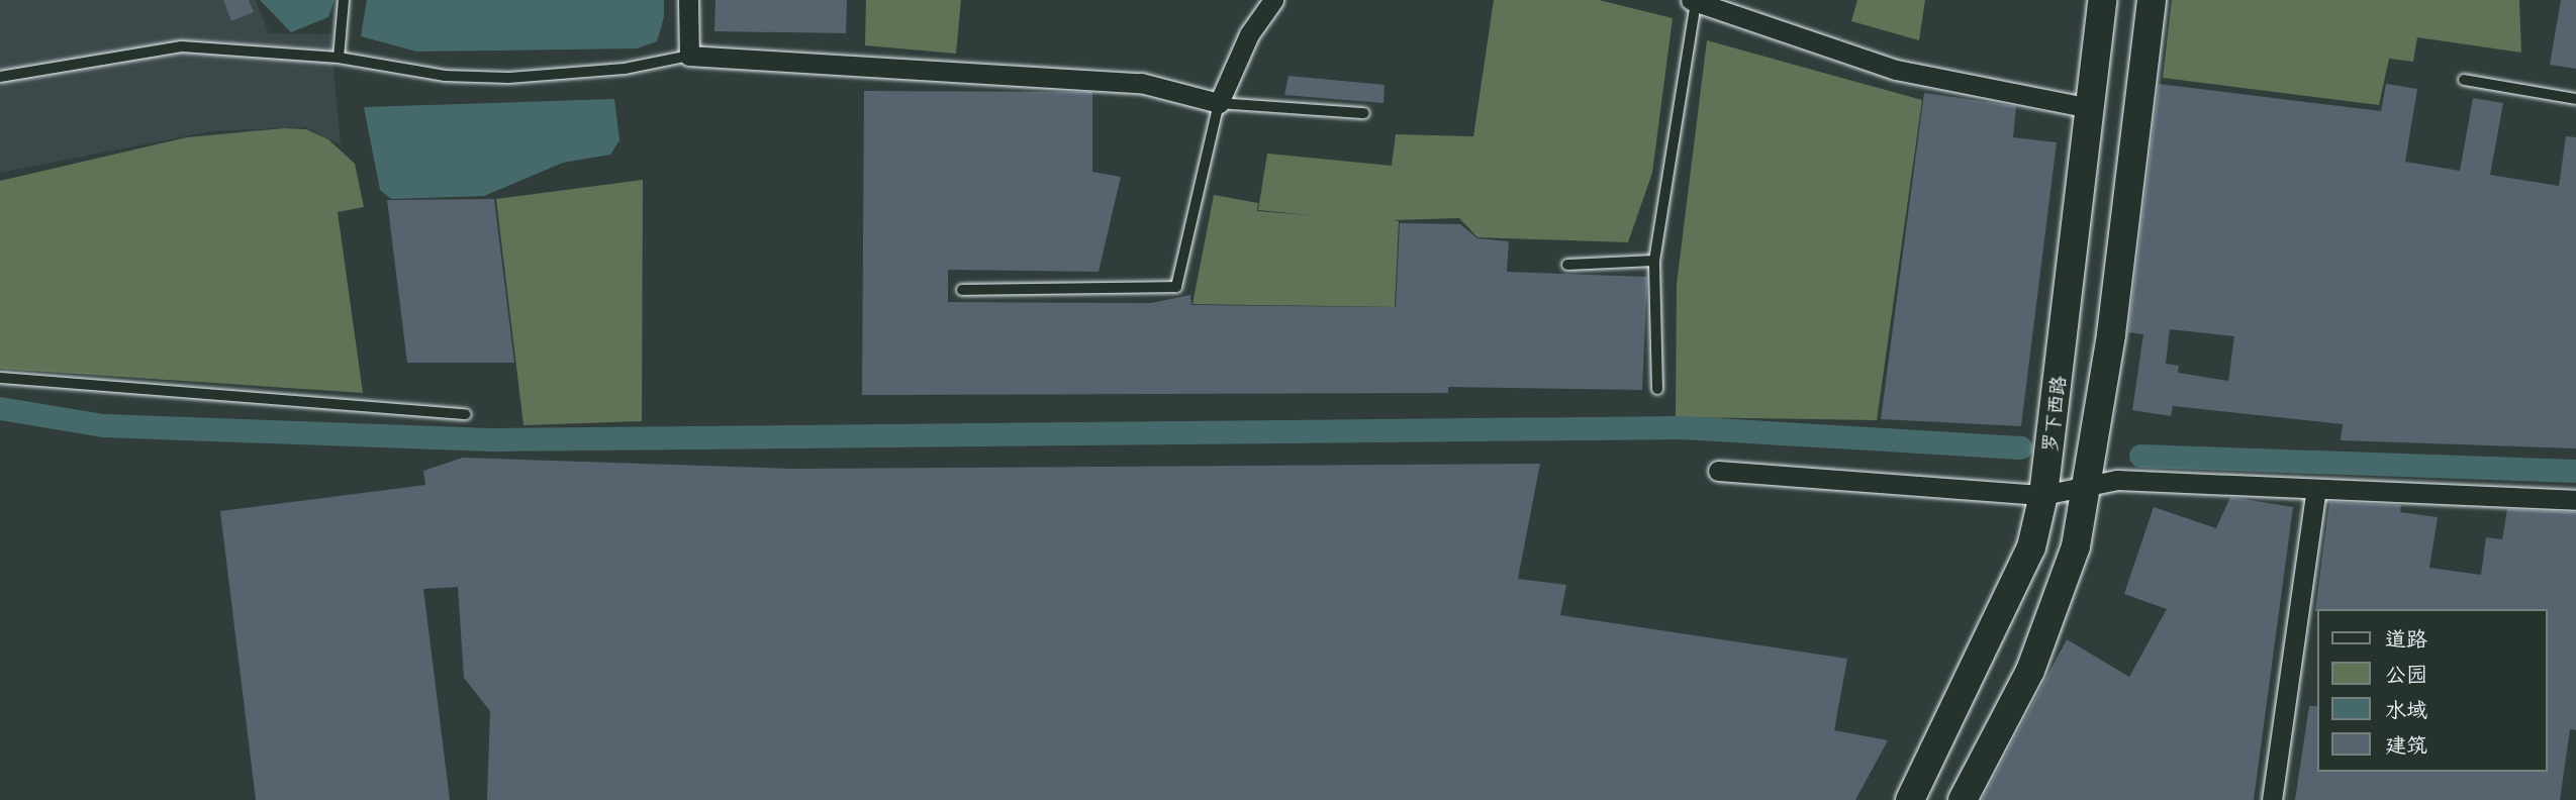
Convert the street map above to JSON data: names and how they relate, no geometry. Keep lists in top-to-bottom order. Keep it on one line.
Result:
{"streets":{"main road":["罗下西路"]},"legend":["道路","公园","水域","建筑"]}
